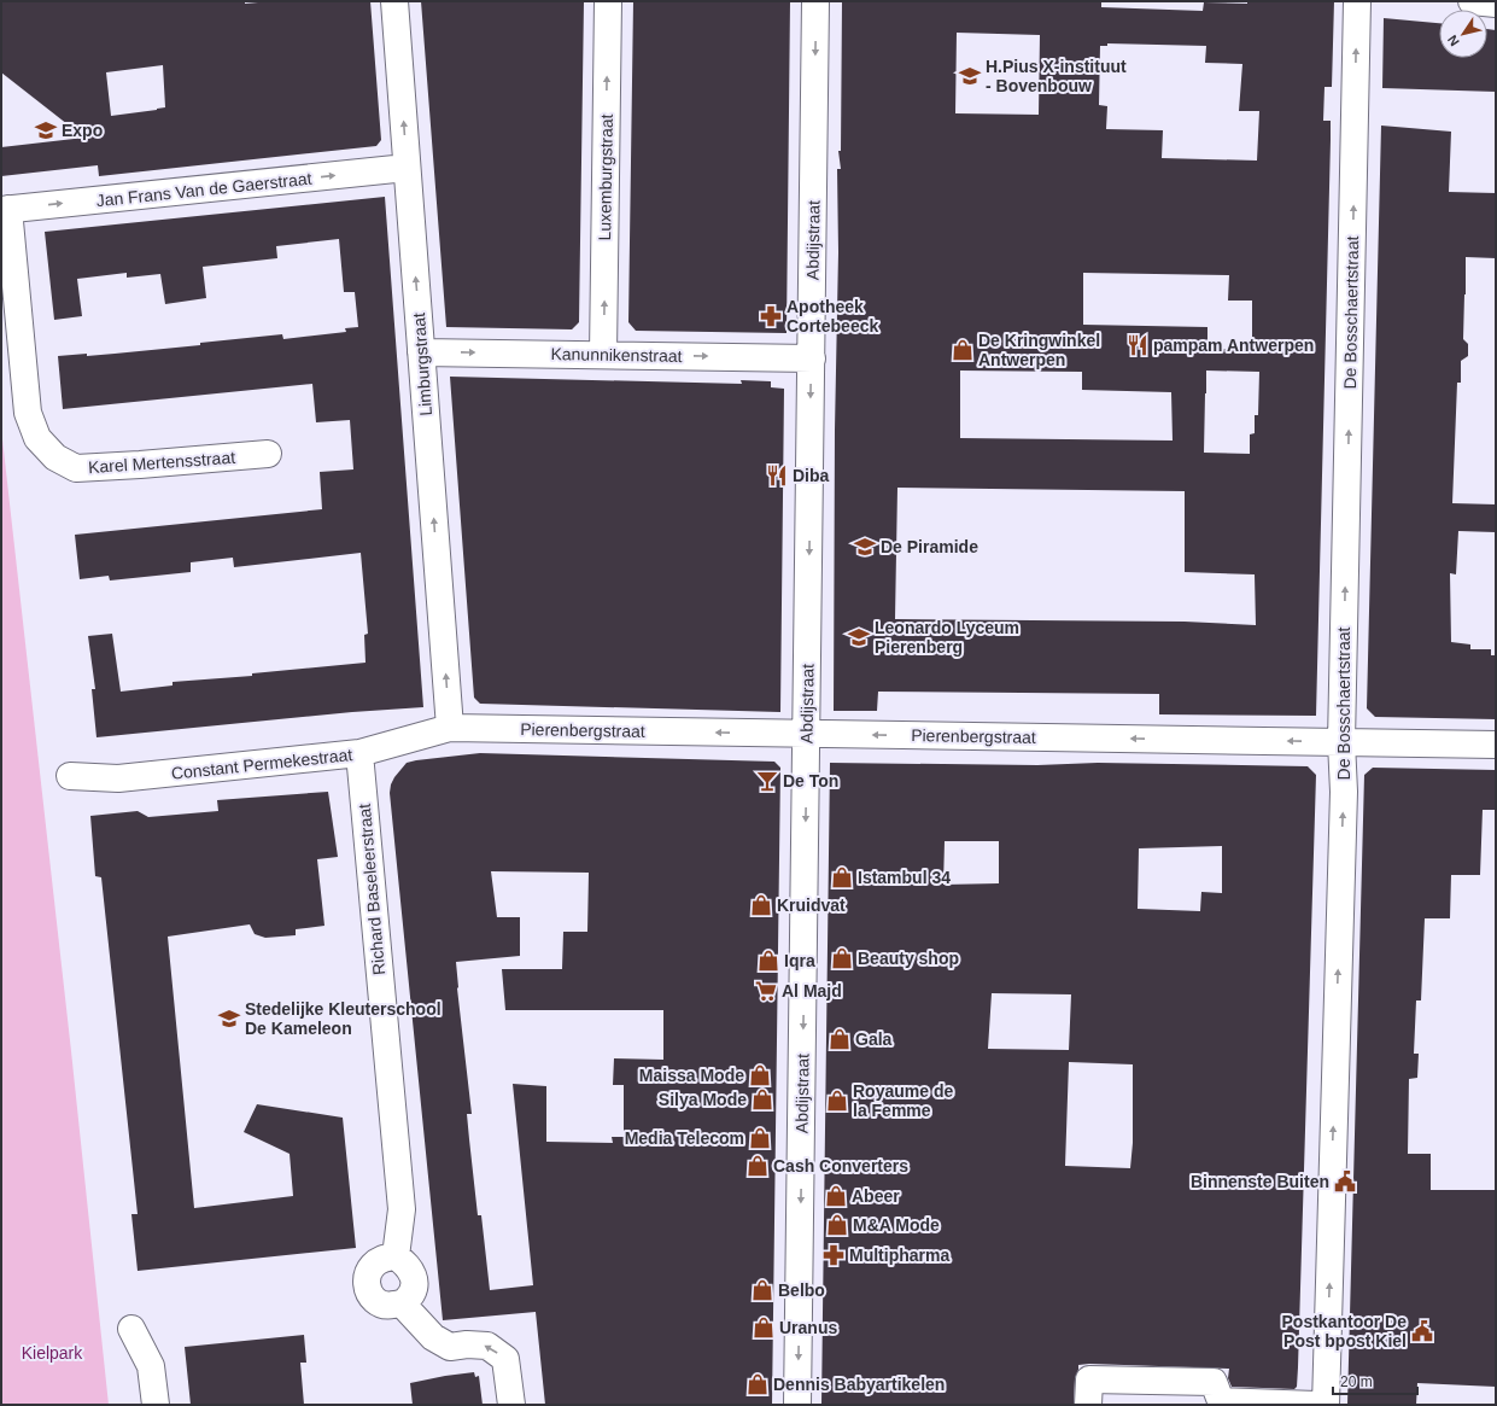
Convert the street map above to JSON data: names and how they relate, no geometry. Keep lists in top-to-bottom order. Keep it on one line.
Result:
{"streets":{"street":["Luxemburgstraat","Jan Frans Van de Gaerstraat","Abdijstraat","De Bosschaertstraat","Kanunnikenstraat","Limburgstraat","Karel Mertensstraat","Pierenbergstraat","Constant Permekestraat","Richard Baseleerstraat"]},"crossings":[["Luxemburgstraat","Kanunnikenstraat"],["Jan Frans Van de Gaerstraat","Limburgstraat"],["Jan Frans Van de Gaerstraat","Karel Mertensstraat"],["Abdijstraat","Kanunnikenstraat"],["Abdijstraat","Pierenbergstraat"],["De Bosschaertstraat","Pierenbergstraat"],["Kanunnikenstraat","Limburgstraat"],["Limburgstraat","Pierenbergstraat"],["Limburgstraat","Constant Permekestraat"],["Pierenbergstraat","Constant Permekestraat"],["Constant Permekestraat","Richard Baseleerstraat"]],"one_way":["Luxemburgstraat","Jan Frans Van de Gaerstraat","Abdijstraat","De Bosschaertstraat","Kanunnikenstraat","Limburgstraat","Pierenbergstraat"],"parks":["Kielpark"],"places":{"school or university":["H.Pius X-instituut - Bovenbouw","Expo","De Piramide","Leonardo Lyceum Pierenberg","Stedelijke Kleuterschool De Kameleon"],"pharmacy":["Apotheek Cortebeeck","Multipharma"],"restaurant":["pampam Antwerpen","Diba"],"shop":["De Kringwinkel Antwerpen","Istambul 34","Kruidvat","Beauty shop","Iqra","Gala","Maissa Mode","Silya Mode","Royaume de la Femme","Media Telecom","Cash Converters","Abeer","M&A Mode","Belbo","Uranus","Dennis Babyartikelen"],"bar":["De Ton"],"supermarket":["Al Majd"],"public building":["Binnenste Buiten","Postkantoor De Post bpost Kiel"]},"scale_bar":"20 m","north":"bottom left"}
